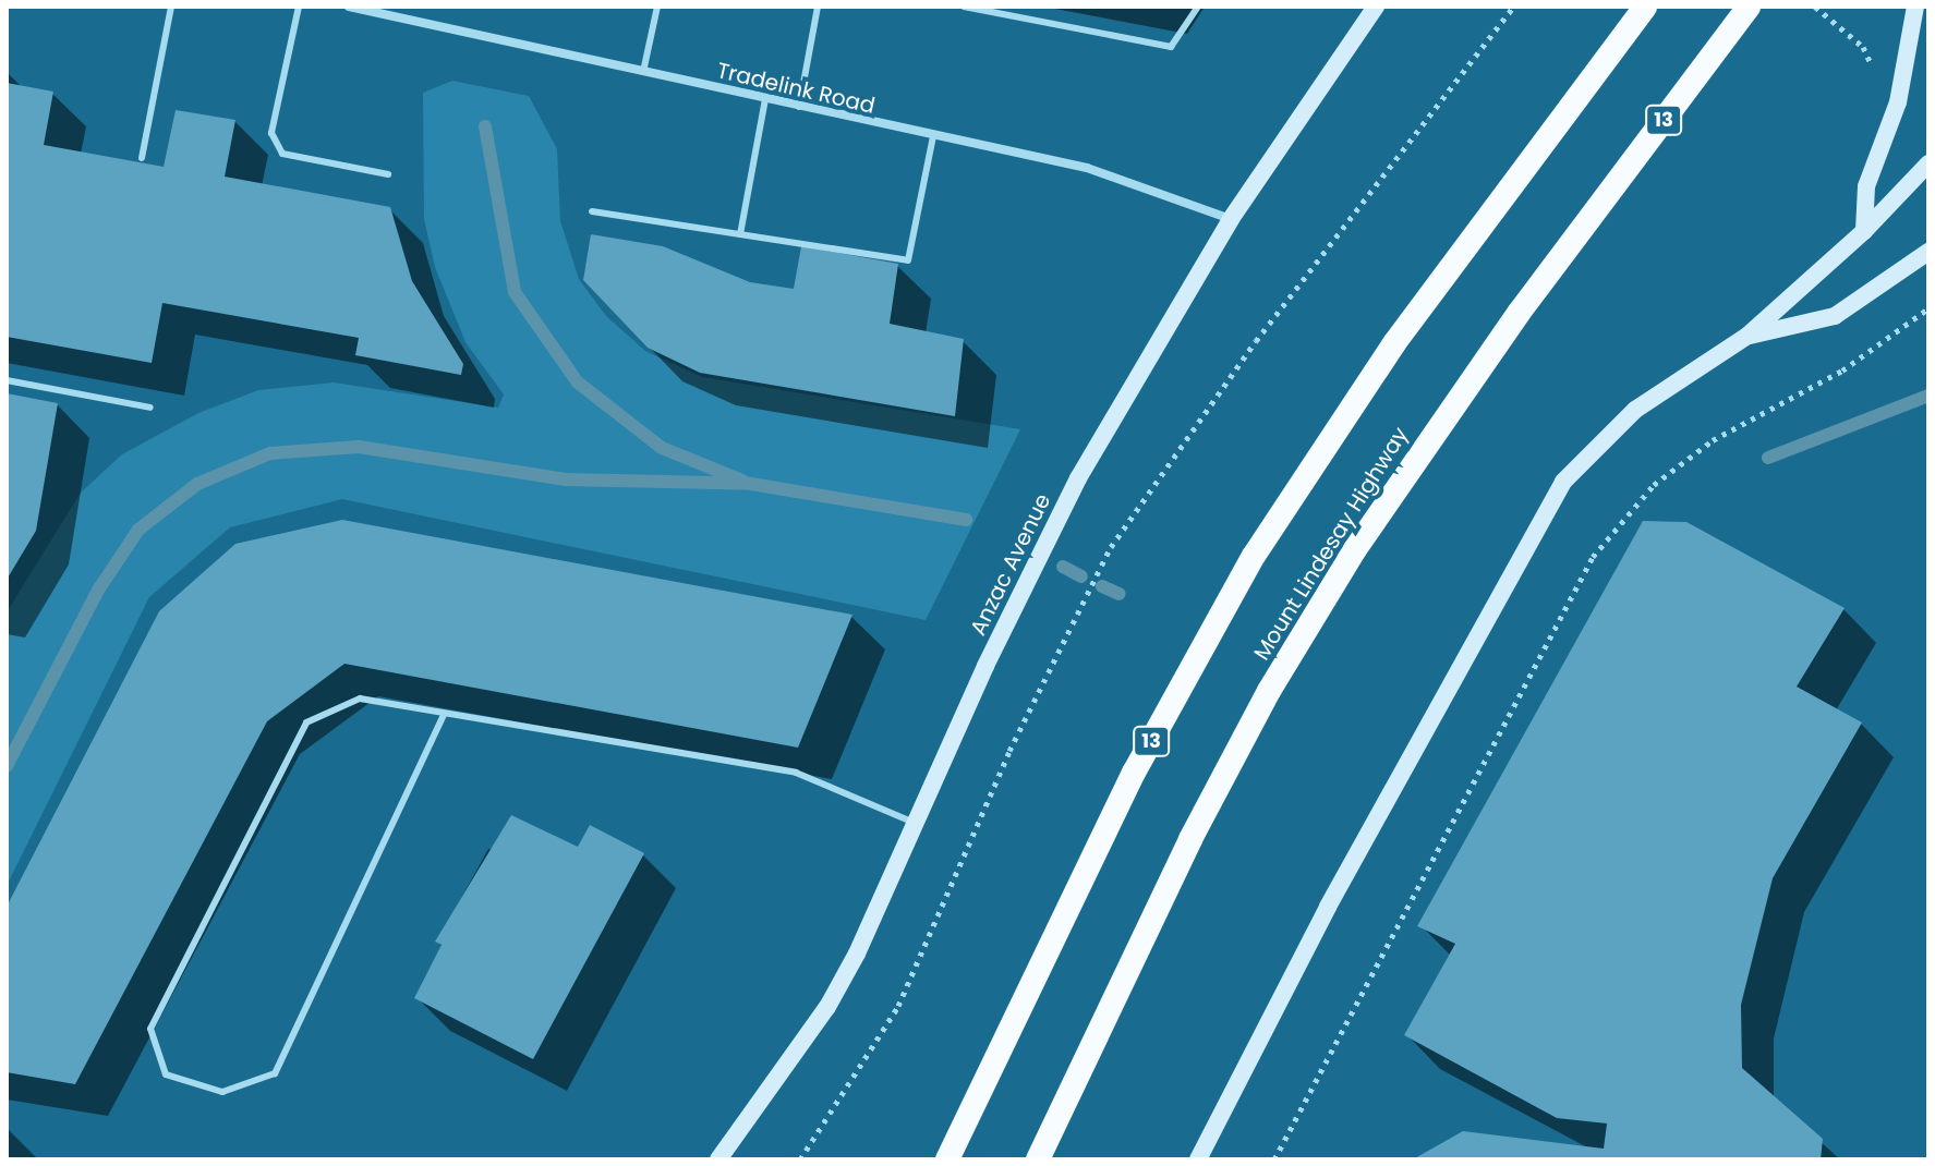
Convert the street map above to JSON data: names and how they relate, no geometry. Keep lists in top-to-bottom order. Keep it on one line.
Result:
{"streets":{"highway":["13","Mount Lindesay Highway"],"main road":["Anzac Avenue"],"street":["Tradelink Road"]},"crossings":[["Tradelink Road","Anzac Avenue"]]}
